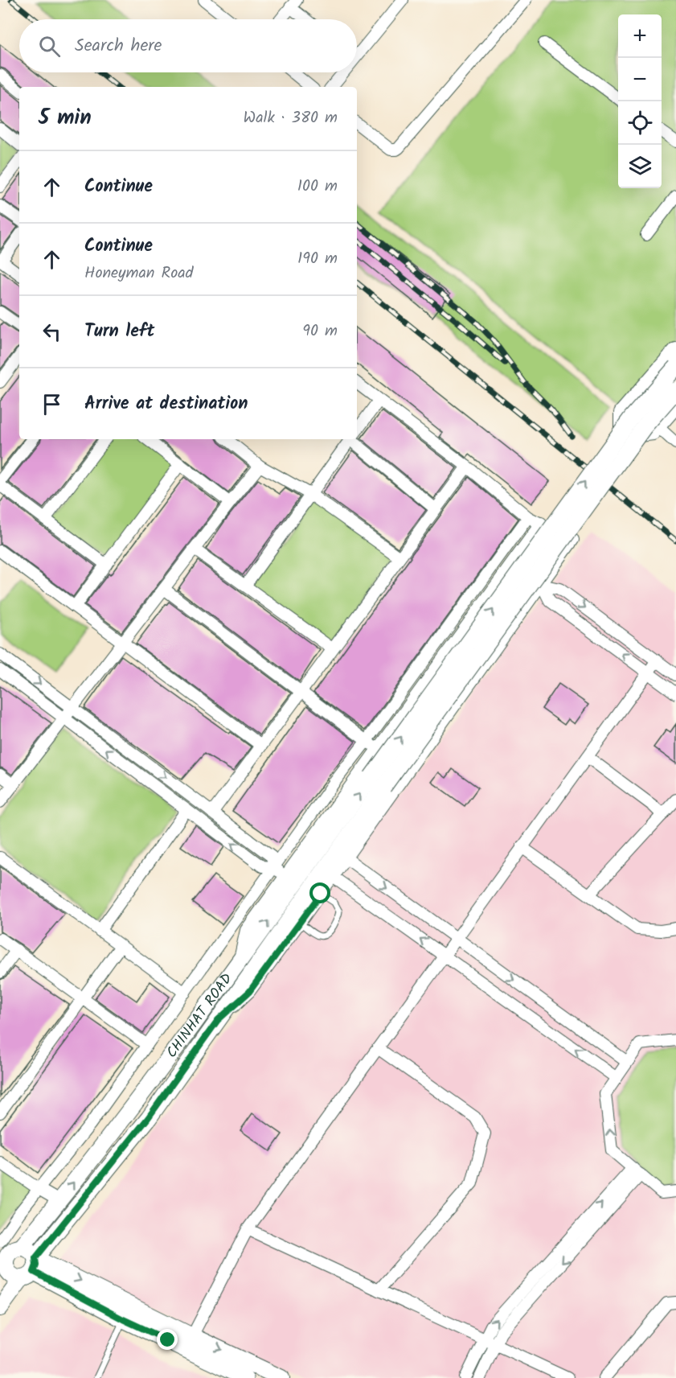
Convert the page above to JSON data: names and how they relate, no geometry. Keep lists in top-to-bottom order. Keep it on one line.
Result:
{"streets":{"street":["CHINHAT ROAD"]},"page":{"map_buttons":["+","−"],"search":"Search here","heading":["5 min","Walk · 380 m"],"list":[["Continue","100 m"],["Continue","Honeyman Road","190 m"],["Turn left","90 m"],"Arrive at destination"]}}
